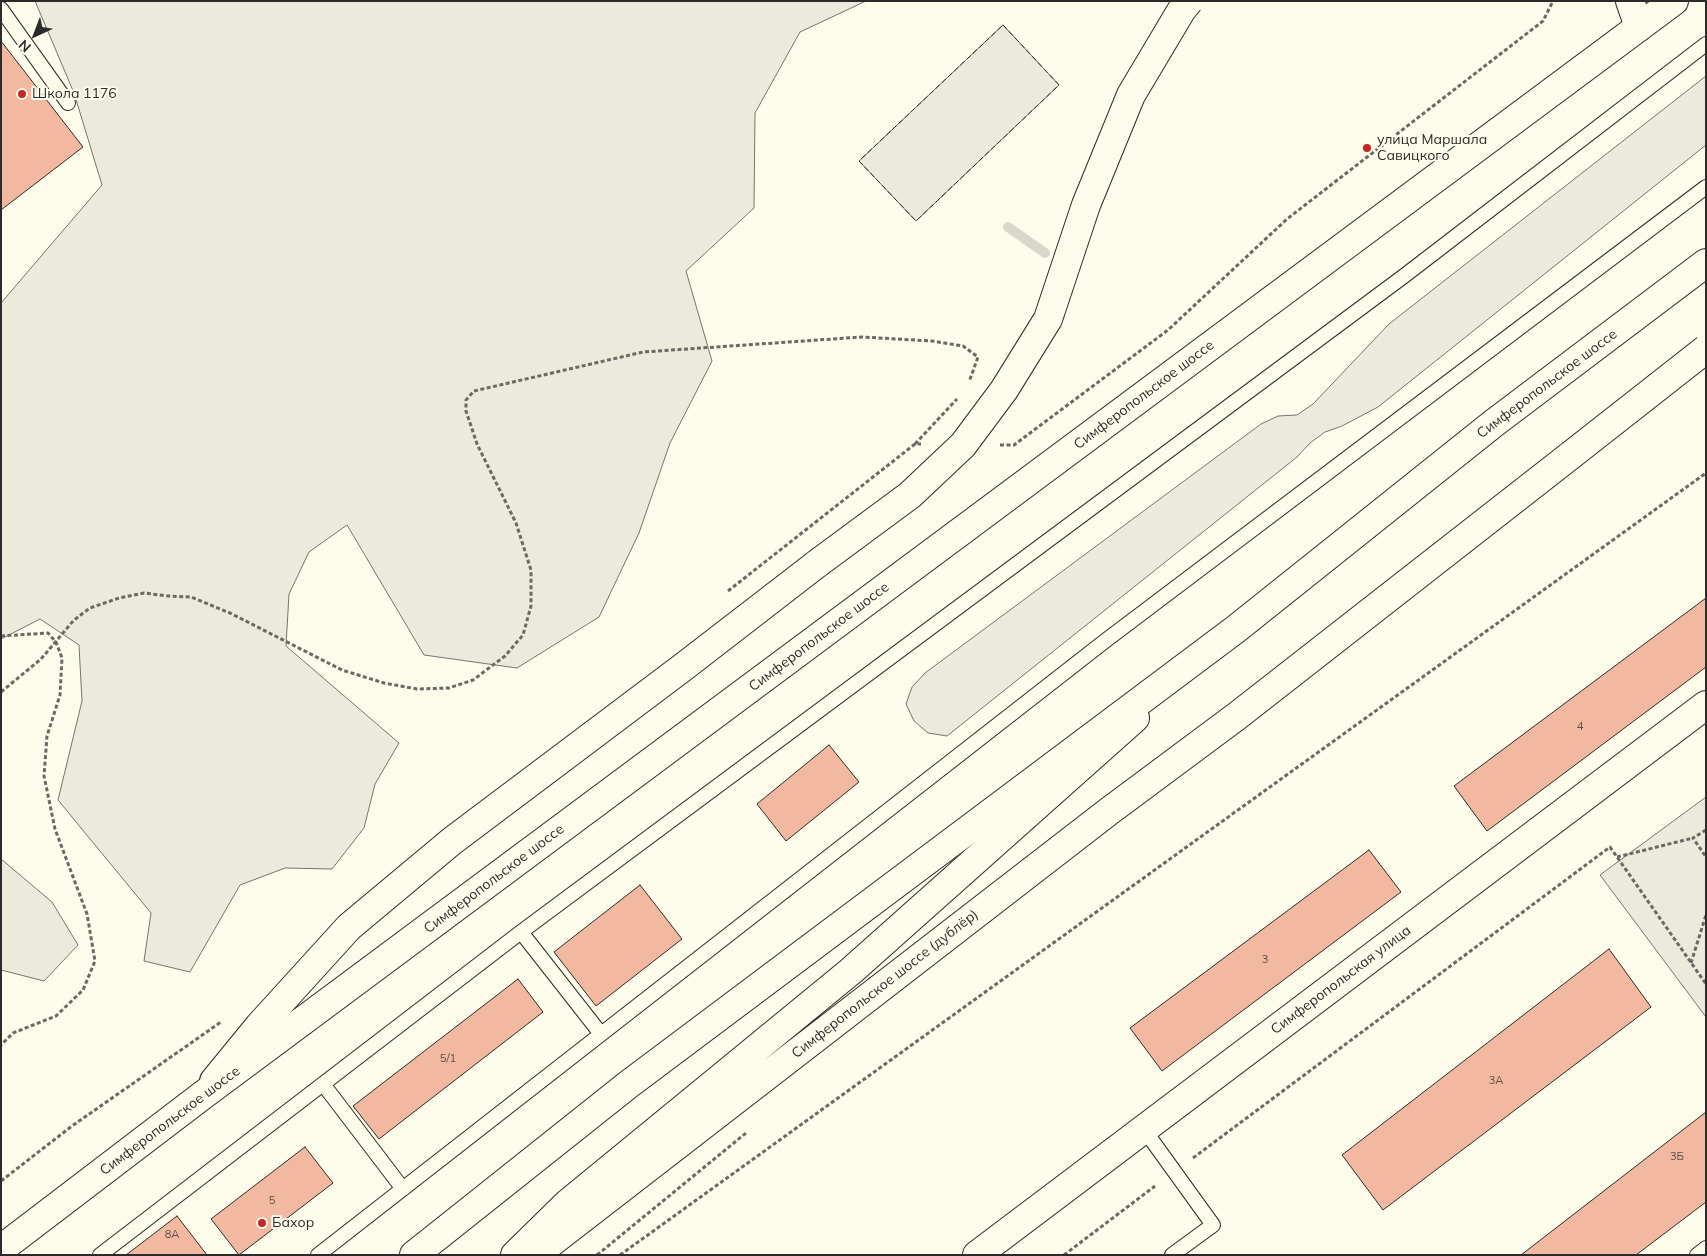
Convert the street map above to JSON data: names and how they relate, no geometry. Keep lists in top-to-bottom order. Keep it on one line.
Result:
{"streets":{"main road":["Симферопольское шоссе","Симферопольская улица","Симферопольское шоссе (дублёр)"]},"places":["Школа 1176","улица Маршала Савицкого","Бахор"],"house_numbers":["4","3","5/1","3А","3Б","5","8А"],"north":"bottom left"}
